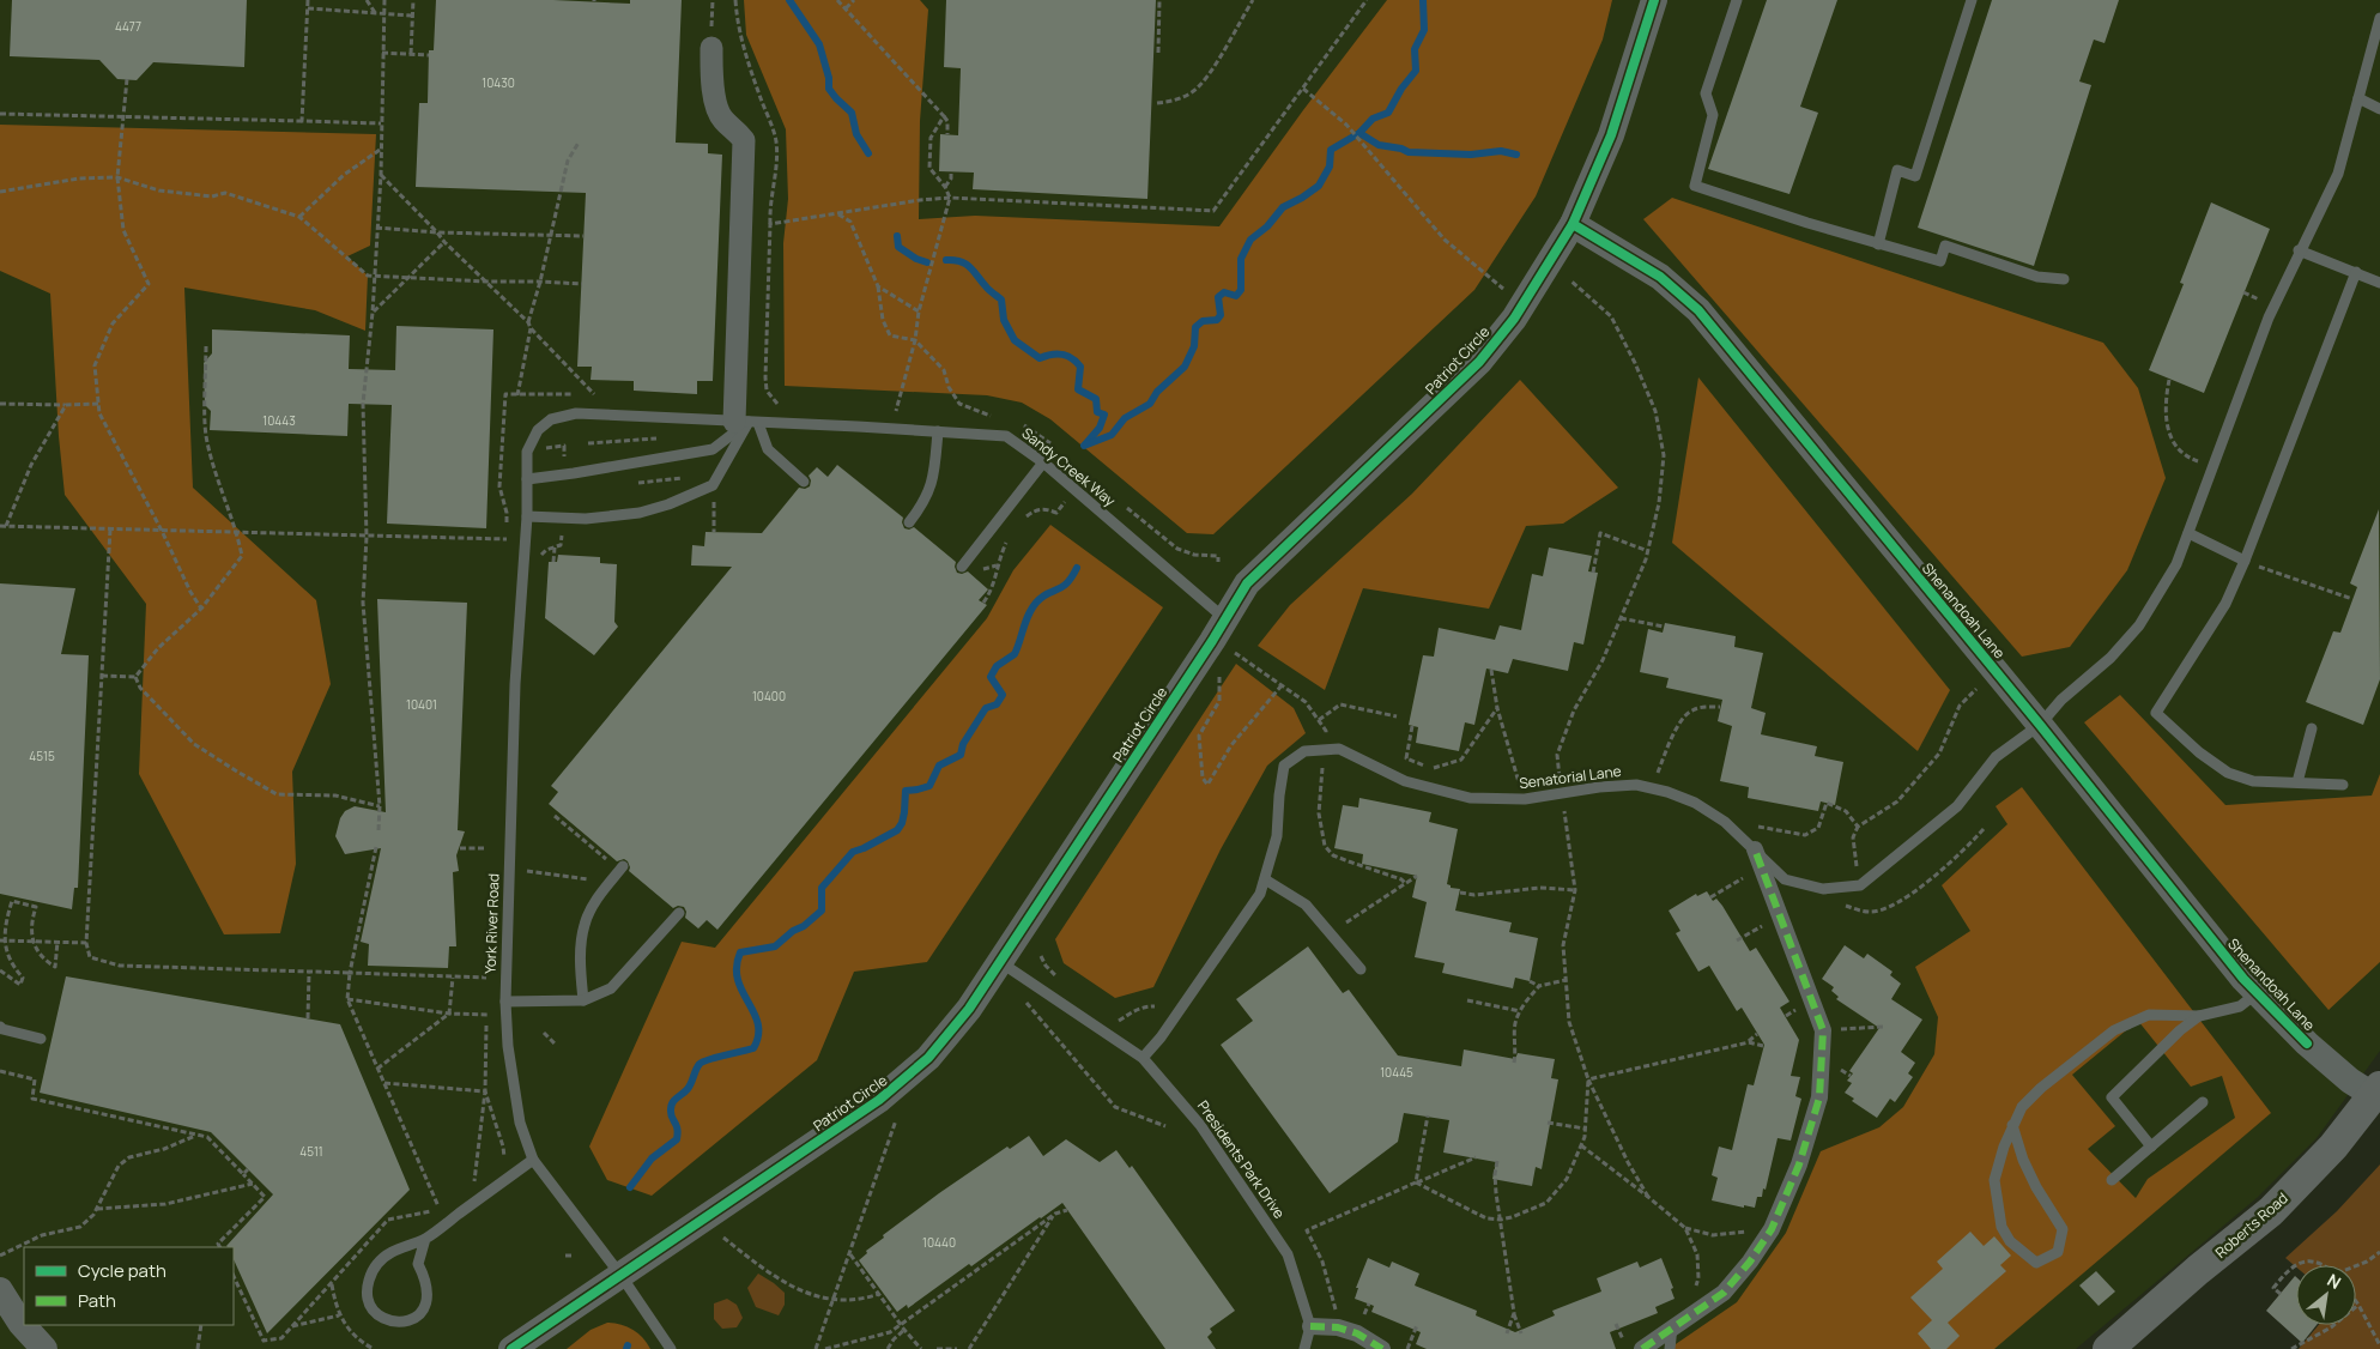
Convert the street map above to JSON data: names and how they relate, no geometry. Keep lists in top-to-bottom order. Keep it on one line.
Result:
{"streets":{"main road":["Roberts Road"],"street":["Patriot Circle","Shenandoah Lane"],"lane":["Sandy Creek Way","Senatorial Lane","York River Road","Presidents Park Drive"]},"crossings":[["Patriot Circle","Sandy Creek Way"],["Patriot Circle","Shenandoah Lane"],["Patriot Circle","York River Road"],["Patriot Circle","Presidents Park Drive"],["Sandy Creek Way","York River Road"],["Shenandoah Lane","Senatorial Lane"],["Shenandoah Lane","Roberts Road"],["Senatorial Lane","Presidents Park Drive"]],"house_numbers":["4477","10430","10443","10400","10401","4515","10445","4511","10440"],"legend":["Cycle path","Path"],"north":"top right"}
